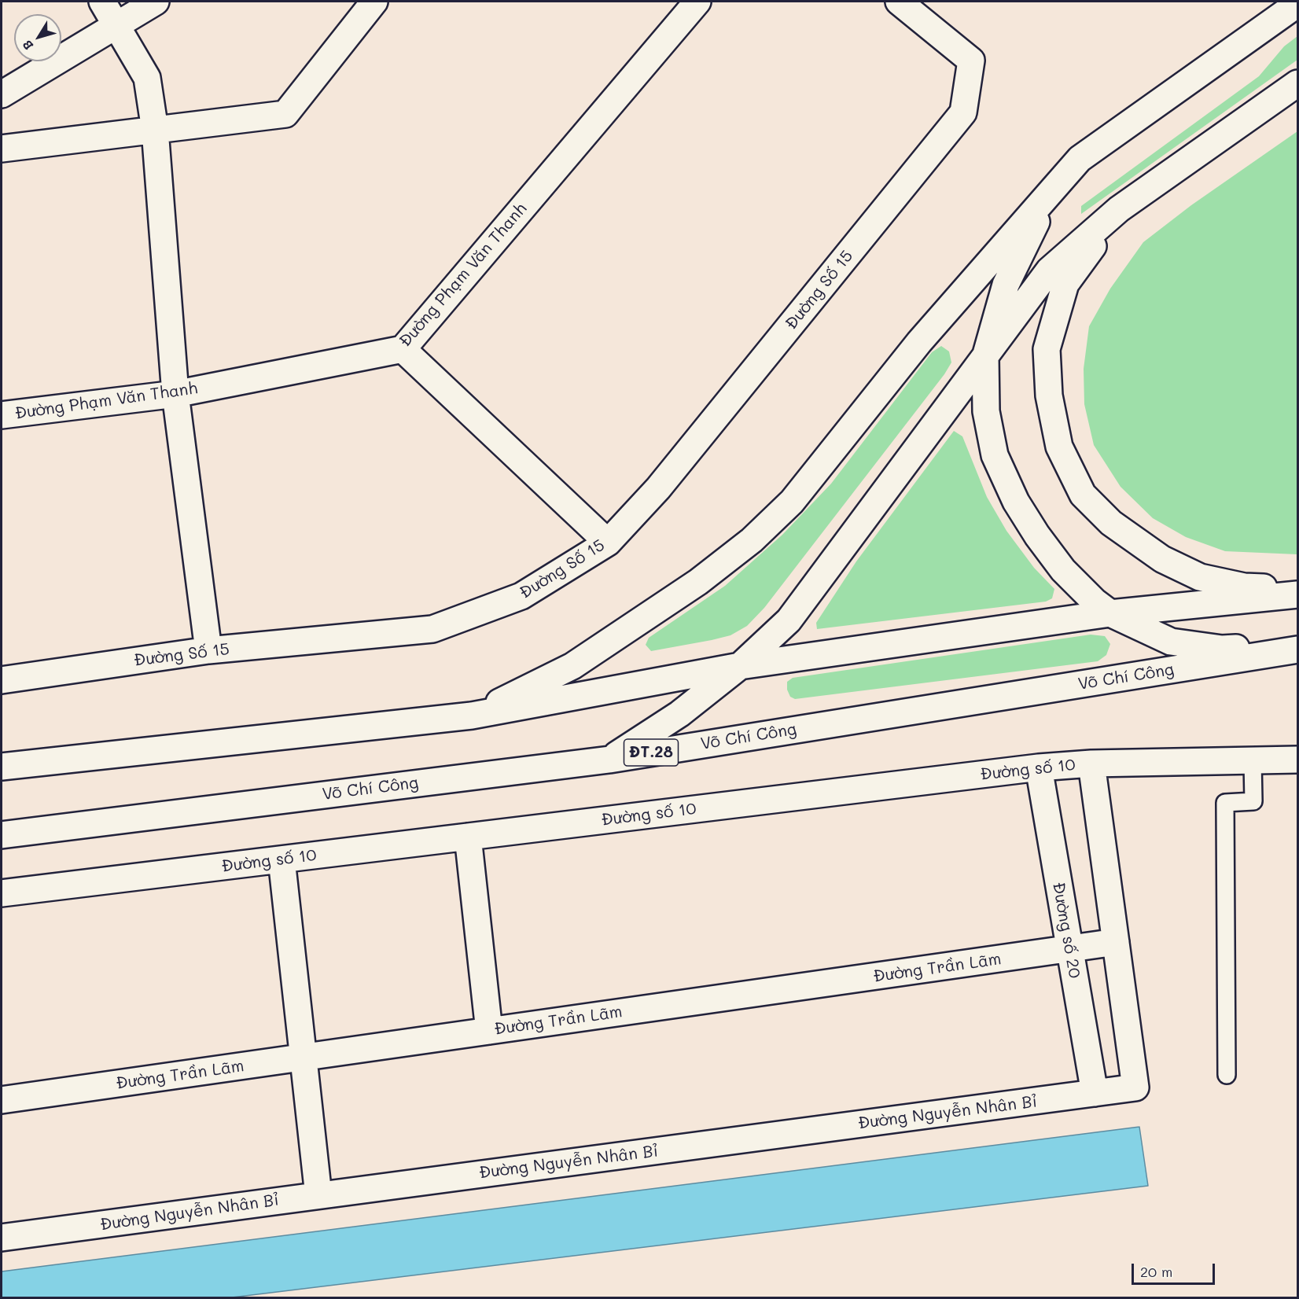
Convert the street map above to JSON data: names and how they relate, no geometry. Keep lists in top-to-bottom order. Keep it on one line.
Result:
{"streets":{"street":["Đường Phạm Văn Thanh","Đường Số 15","Võ Chí Công","ĐT.28","Đường số 10","Đường số 20","Đường Trần Lãm","Đường Nguyễn Nhân Bỉ"]},"crossings":[["Đường số 10","Đường số 20"],["Đường số 20","Đường Trần Lãm"],["Đường số 20","Đường Nguyễn Nhân Bỉ"],["Đường Trần Lãm","Đường Nguyễn Nhân Bỉ"]],"scale_bar":"20 m","north":"bottom left"}
